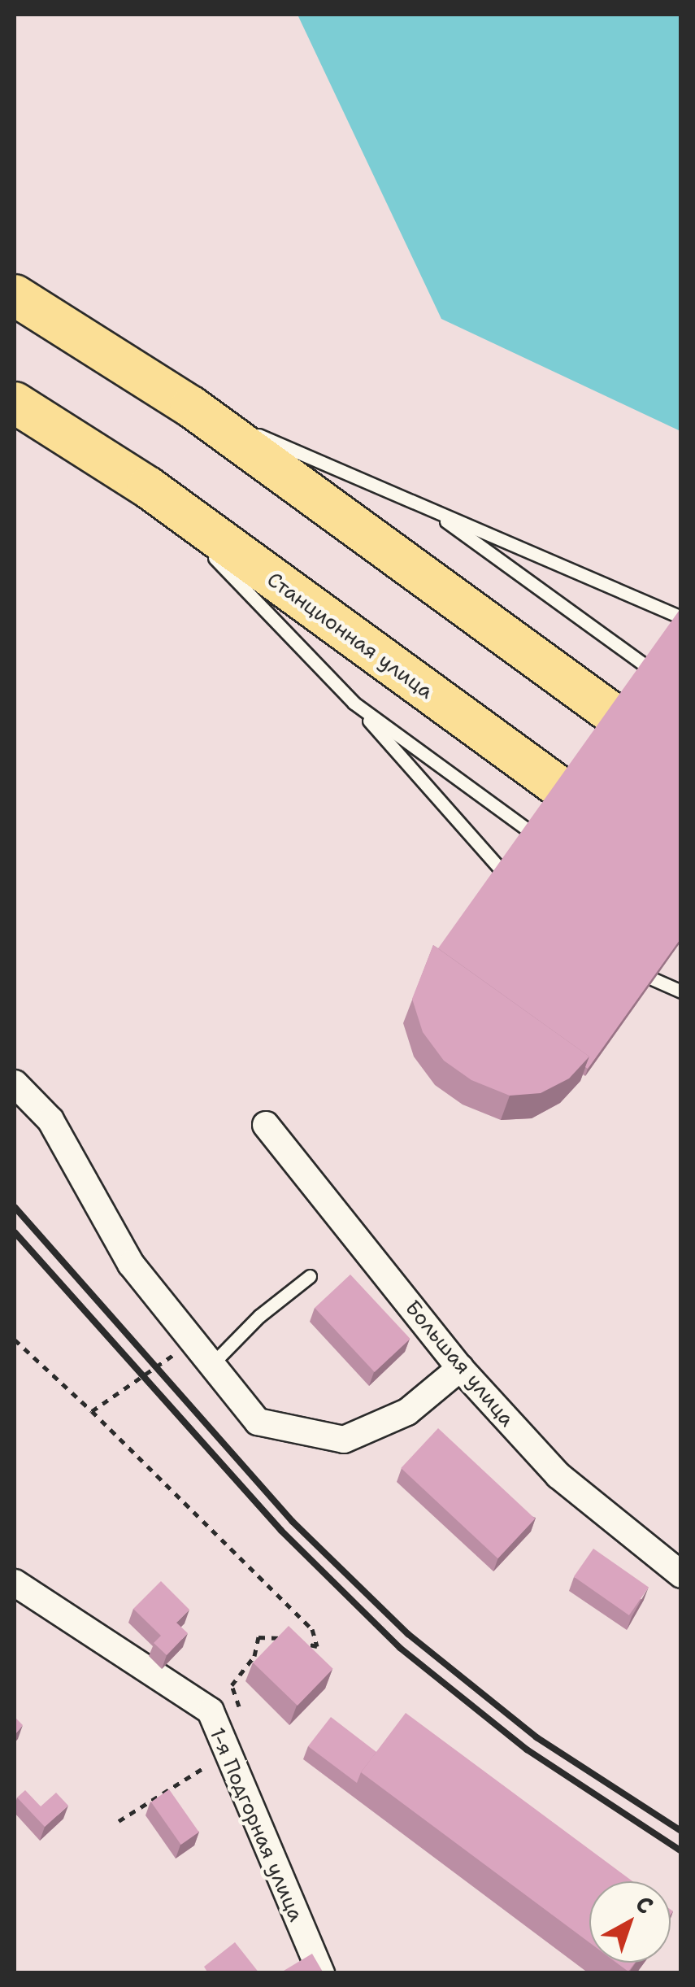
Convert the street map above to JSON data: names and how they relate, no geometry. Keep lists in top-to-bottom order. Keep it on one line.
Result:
{"streets":{"main road":["Станционная улица"],"street":["Большая улица","1-я Подгорная улица"]},"north":"top right"}
